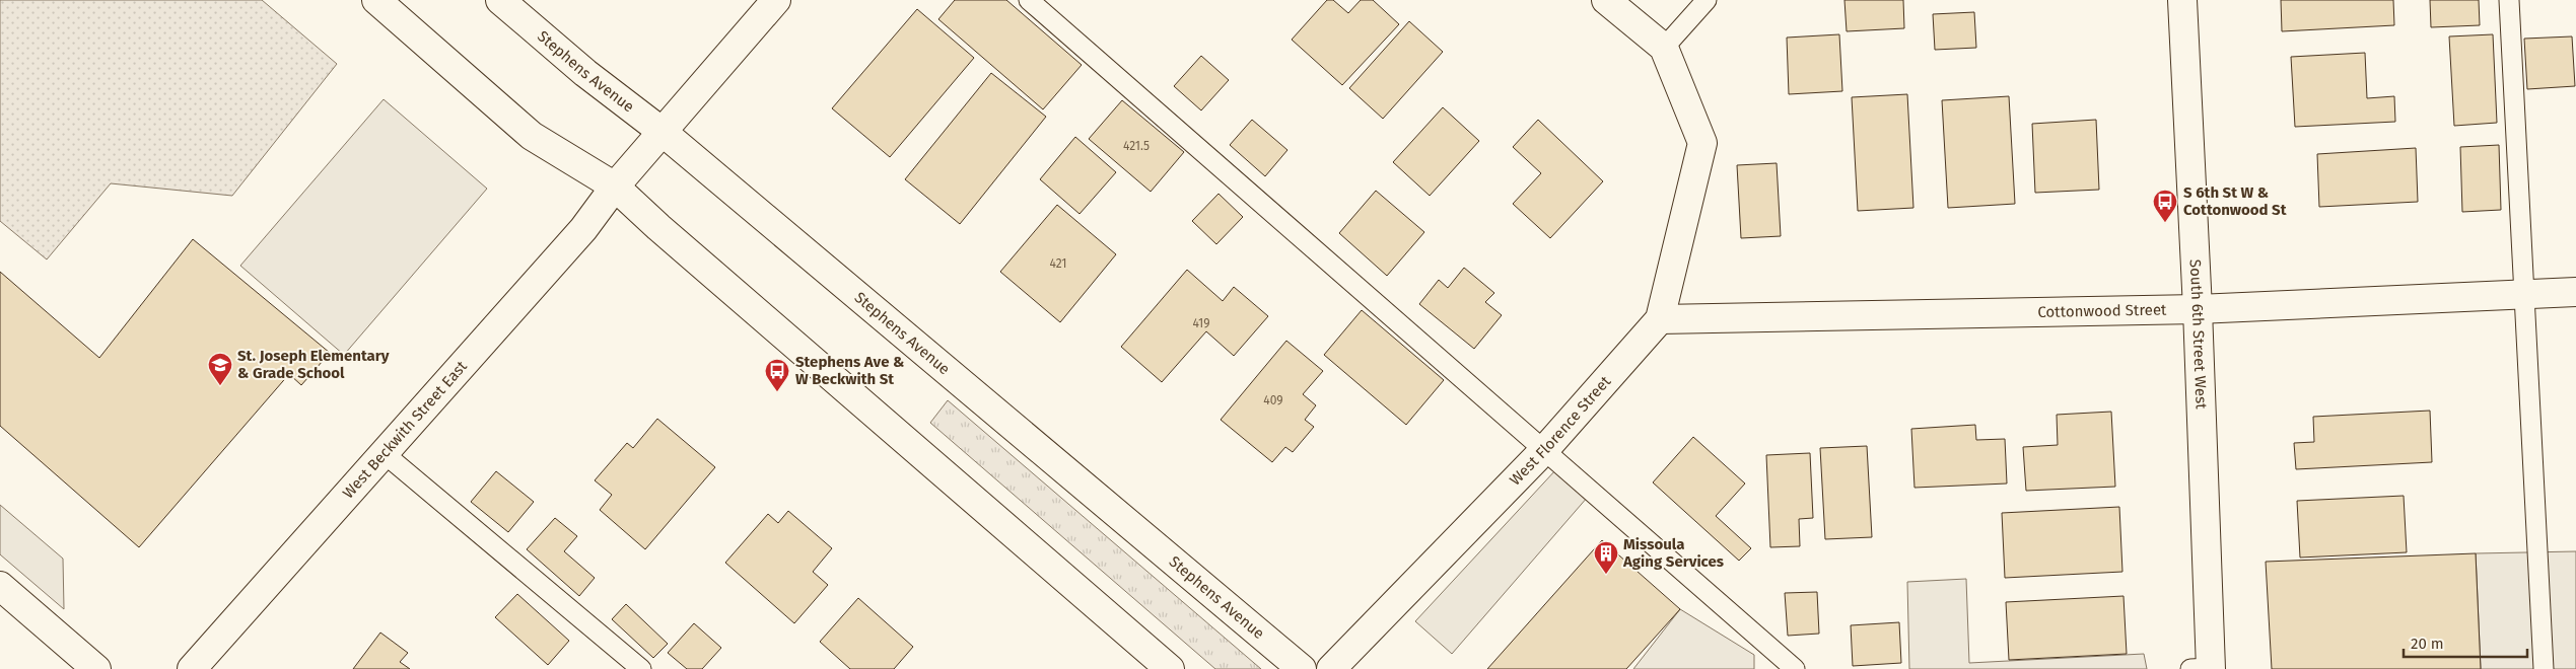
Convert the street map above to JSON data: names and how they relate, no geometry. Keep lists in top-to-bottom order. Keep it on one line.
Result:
{"streets":{"street":["Stephens Avenue","Cottonwood Street","South 6th Street West","West Beckwith Street East","West Florence Street"]},"crossings":[["Stephens Avenue","West Beckwith Street East"],["Cottonwood Street","South 6th Street West"],["Cottonwood Street","West Florence Street"]],"places":{"bus stop":["S 6th St W & Cottonwood St","Stephens Ave & W Beckwith St"],"school or university":["St. Joseph Elementary & Grade School"],"building":["Missoula Aging Services"]},"house_numbers":["421.5","421","419","409"],"scale_bar":"20 m"}
